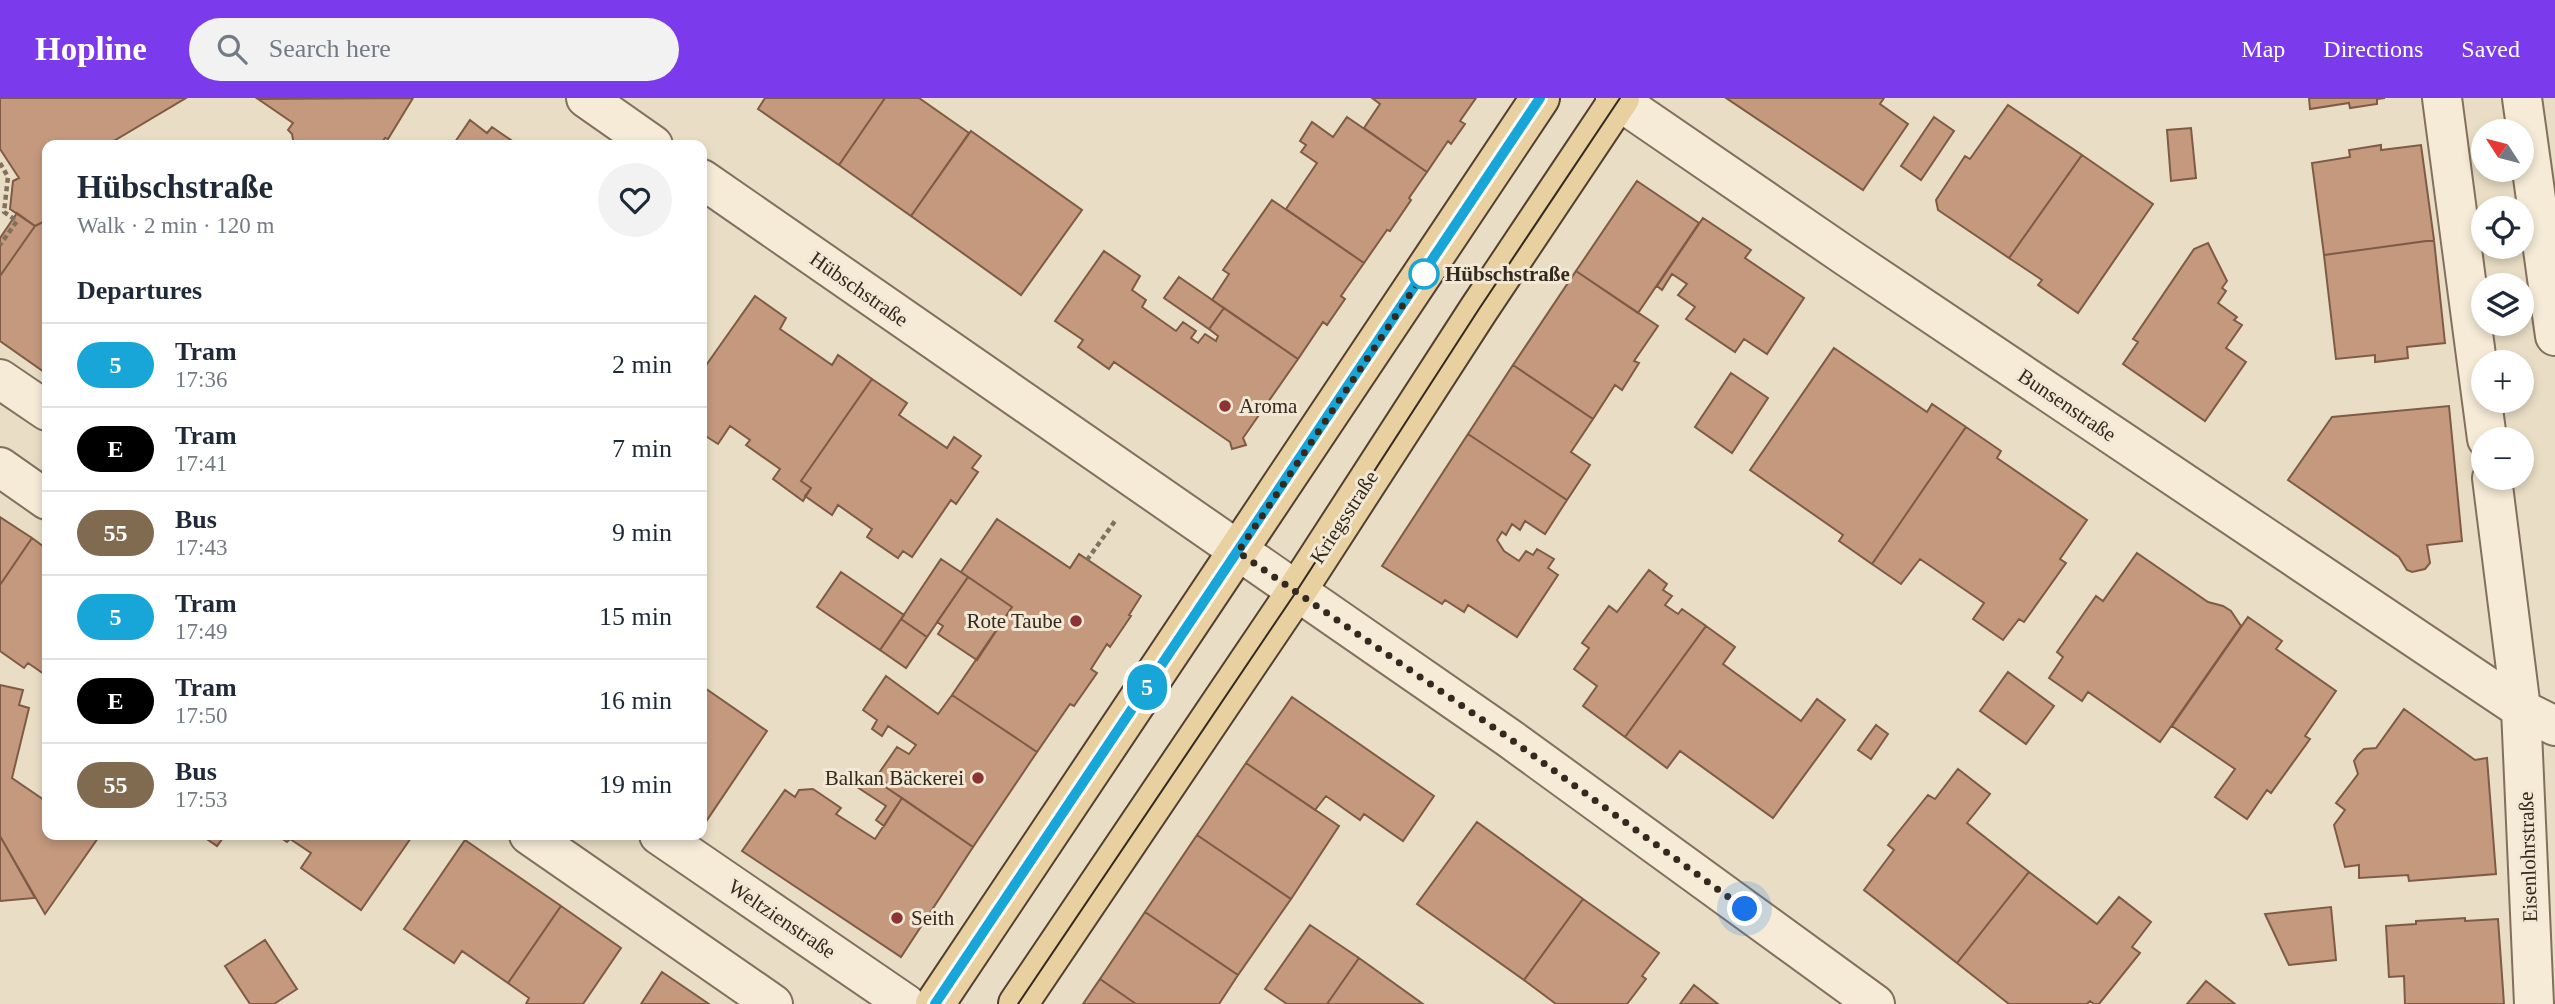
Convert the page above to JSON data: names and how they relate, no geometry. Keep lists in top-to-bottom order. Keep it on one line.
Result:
{"streets":{"main road":["Kriegsstraße"],"street":["Hübschstraße","Bunsenstraße","Eisenlohrstraße","Weltzienstraße"]},"crossings":[["Hübschstraße","Kriegsstraße"],["Bunsenstraße","Kriegsstraße"],["Bunsenstraße","Eisenlohrstraße"]],"places":["Hübschstraße","Aroma","Rote Taube","Balkan Bäckerei","Seith"],"lines":["tram line 5"],"north":"top left","page":{"header":"Hopline","search":"Search here","nav":["Map","Directions","Saved"],"on_map":"5","map_buttons":["+","−"],"heading":[["Hübschstraße","Walk · 2 min · 120 m"],"Departures"],"list":[{"mark":"5","name":"Tram","note":"17:36","value":"2 min"},{"mark":"E","name":"Tram","note":"17:41","value":"7 min"},{"mark":"55","name":"Bus","note":"17:43","value":"9 min"},{"mark":"5","name":"Tram","note":"17:49","value":"15 min"},{"mark":"E","name":"Tram","note":"17:50","value":"16 min"},{"mark":"55","name":"Bus","note":"17:53","value":"19 min"}]}}
